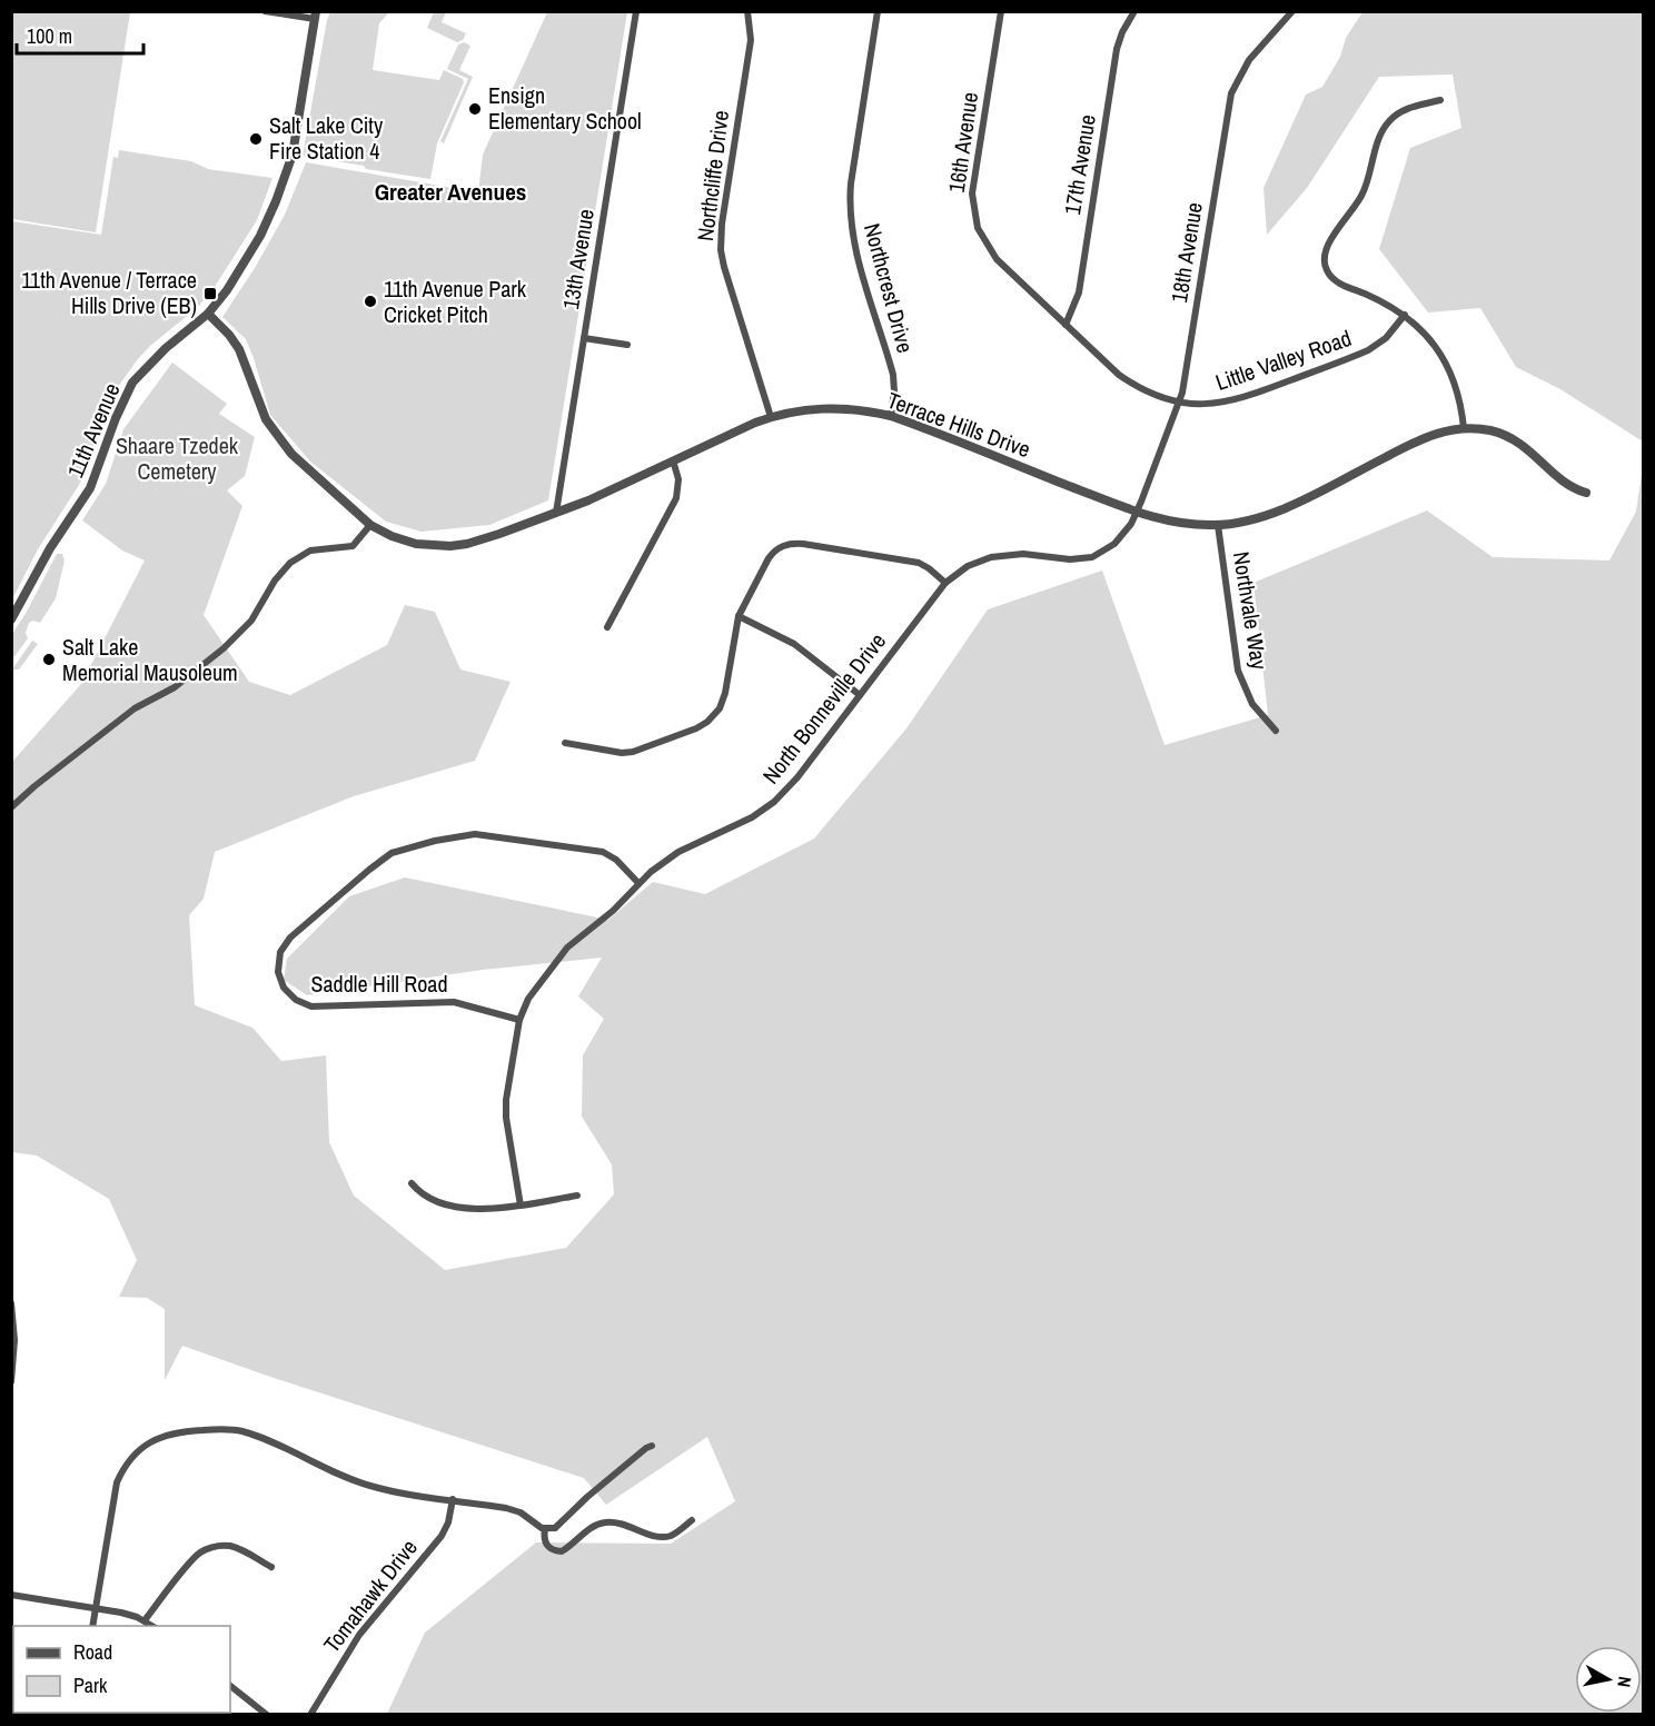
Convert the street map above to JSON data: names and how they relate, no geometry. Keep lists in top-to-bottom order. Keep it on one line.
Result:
{"streets":{"street":["16th Avenue","17th Avenue","Northcliffe Drive","18th Avenue","13th Avenue","Northcrest Drive","Little Valley Road","Terrace Hills Drive","11th Avenue","Northvale Way","North Bonneville Drive","Saddle Hill Road","Tomahawk Drive"]},"crossings":[["16th Avenue","17th Avenue"],["16th Avenue","Little Valley Road"],["17th Avenue","Little Valley Road"],["Northcliffe Drive","Terrace Hills Drive"],["18th Avenue","Little Valley Road"],["18th Avenue","Terrace Hills Drive"],["18th Avenue","North Bonneville Drive"],["13th Avenue","Terrace Hills Drive"],["Northcrest Drive","Terrace Hills Drive"],["Terrace Hills Drive","11th Avenue"],["Terrace Hills Drive","Northvale Way"],["Terrace Hills Drive","North Bonneville Drive"],["North Bonneville Drive","Saddle Hill Road"]],"districts":["Greater Avenues"],"parks":["Shaare Tzedek Cemetery"],"places":{"other":["Ensign Elementary School","Salt Lake City Fire Station 4","11th Avenue Park Cricket Pitch","Salt Lake Memorial Mausoleum"],"transit":["11th Avenue / Terrace Hills Drive (EB)"]},"legend":["Road","Park"],"scale_bar":"100 m","north":"right"}
